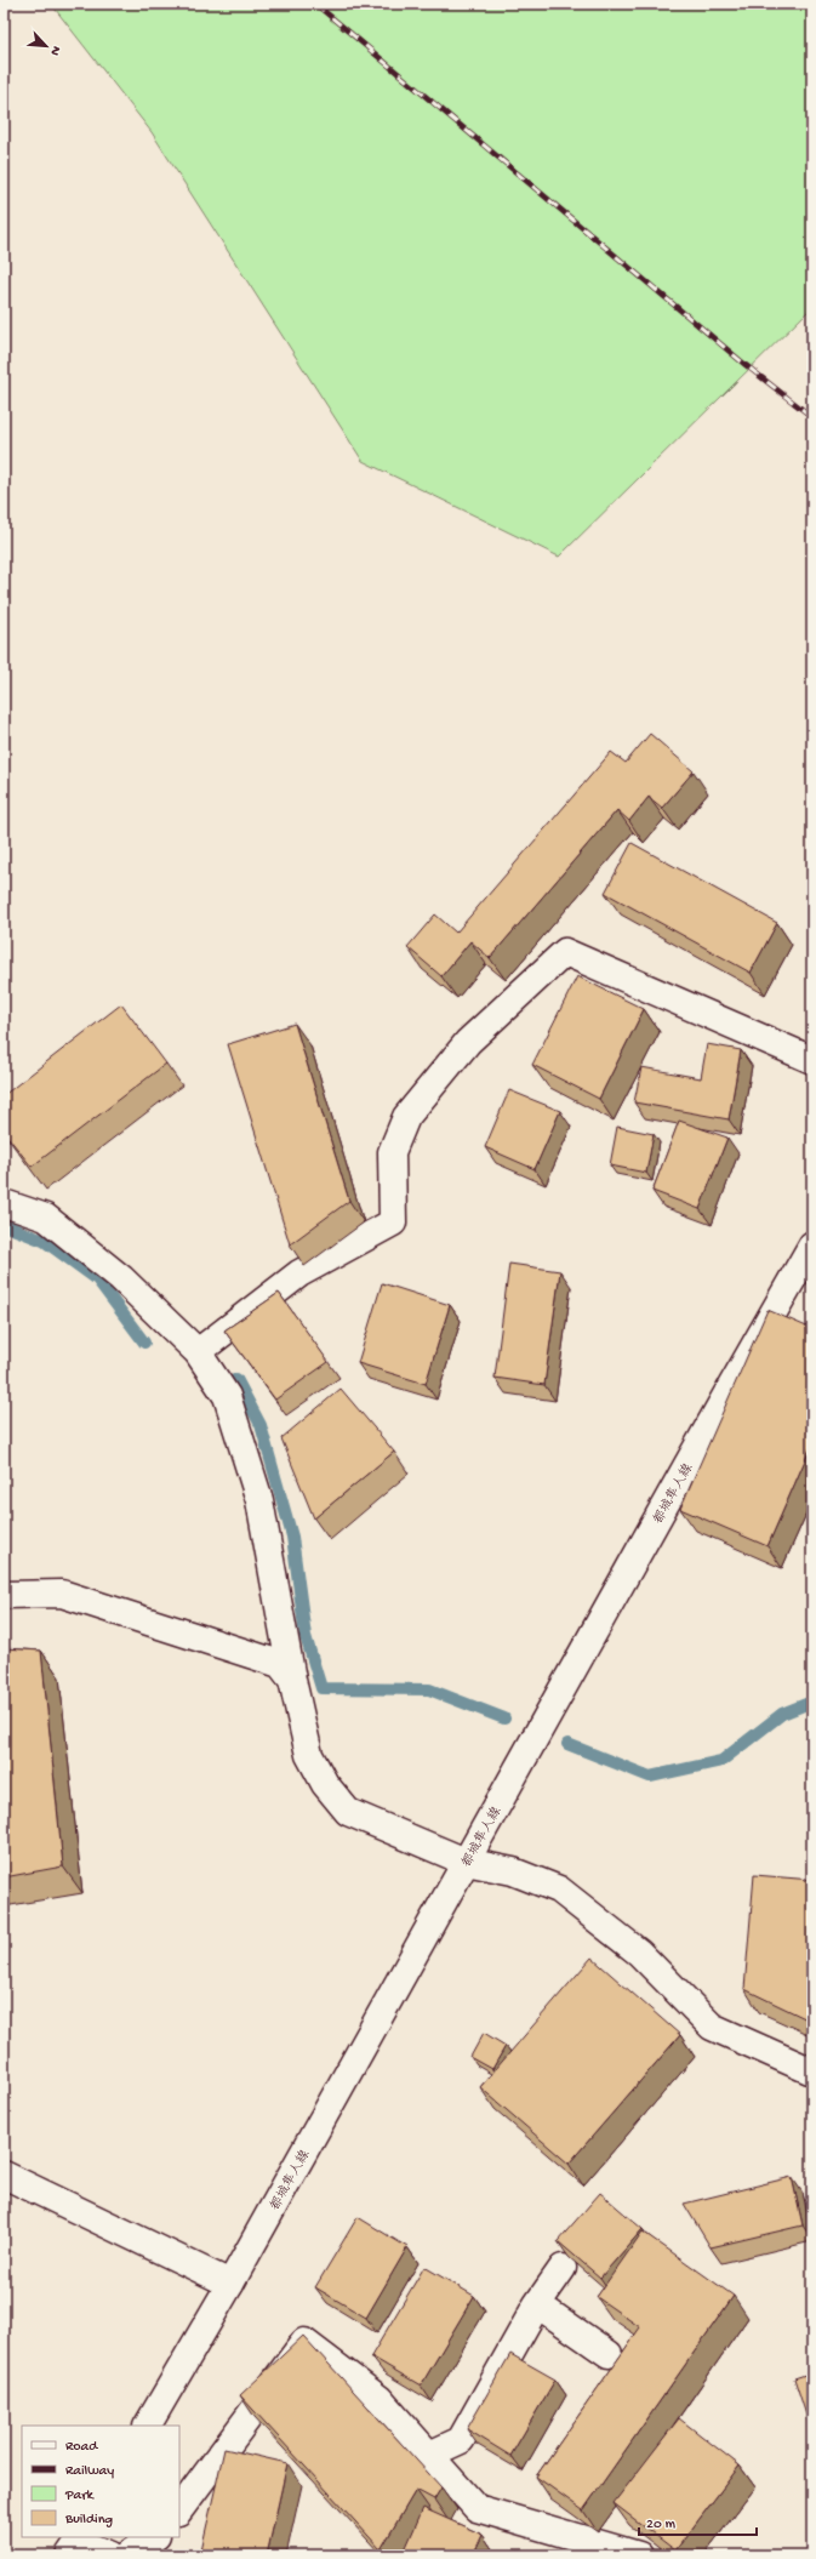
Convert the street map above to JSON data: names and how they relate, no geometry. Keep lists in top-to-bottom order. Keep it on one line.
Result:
{"streets":{"street":["都城隼人線"]},"legend":["Road","Railway","Park","Building"],"scale_bar":"20 m","north":"bottom right"}
